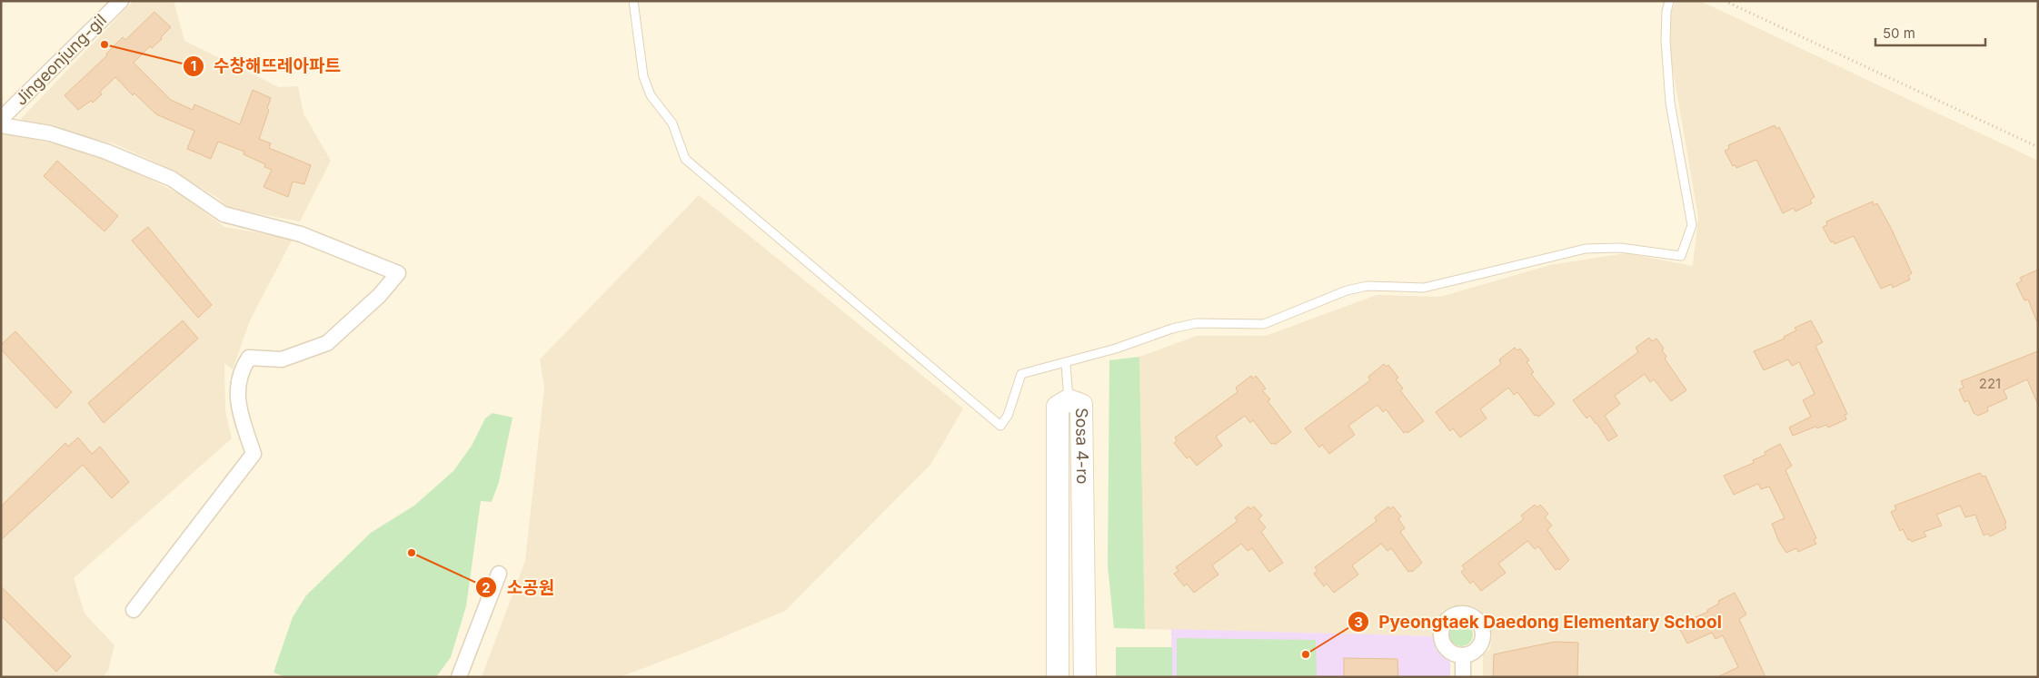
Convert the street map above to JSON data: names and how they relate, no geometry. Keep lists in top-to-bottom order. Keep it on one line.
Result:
{"streets":{"main road":["Sosa 4-ro"],"street":["Jingeonjung-gil"]},"places":["수창해뜨레아파트","소공원","Pyeongtaek Daedong Elementary School"],"house_numbers":["221"],"scale_bar":"50 m"}
